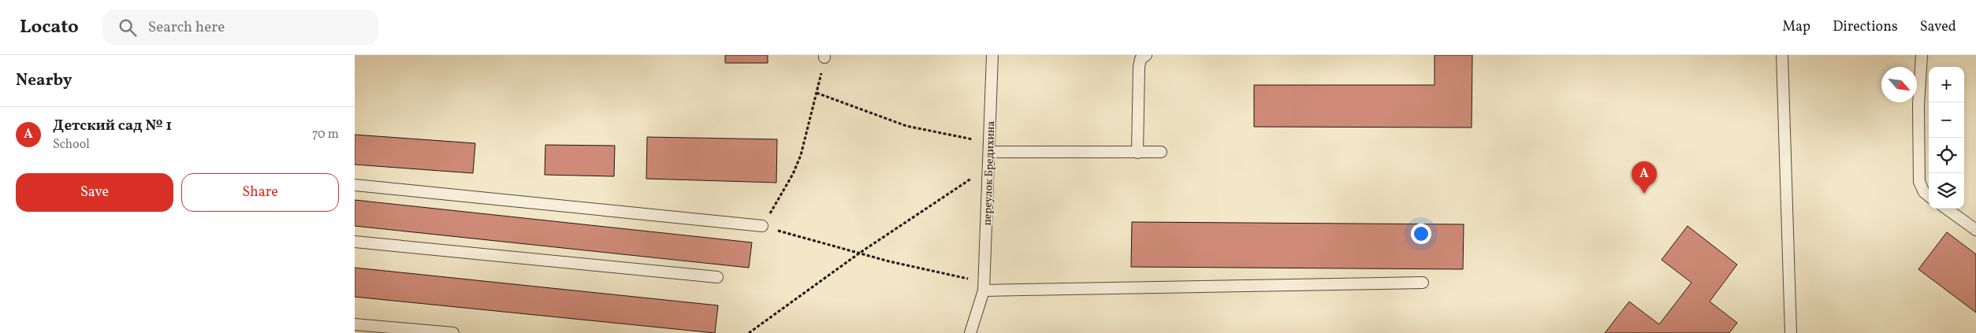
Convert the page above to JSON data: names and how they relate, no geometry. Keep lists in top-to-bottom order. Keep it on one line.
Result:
{"streets":{"lane":["переулок Бредихина"]},"north":"bottom right","page":{"header":"Locato","search":"Search here","nav":["Map","Directions","Saved"],"heading":"Nearby","map_buttons":["+","−"],"list":[{"mark":"A","name":"Детский сад № 1","note":"School","value":"70 m"}],"buttons":["Save","Share"],"pins":"A"}}
